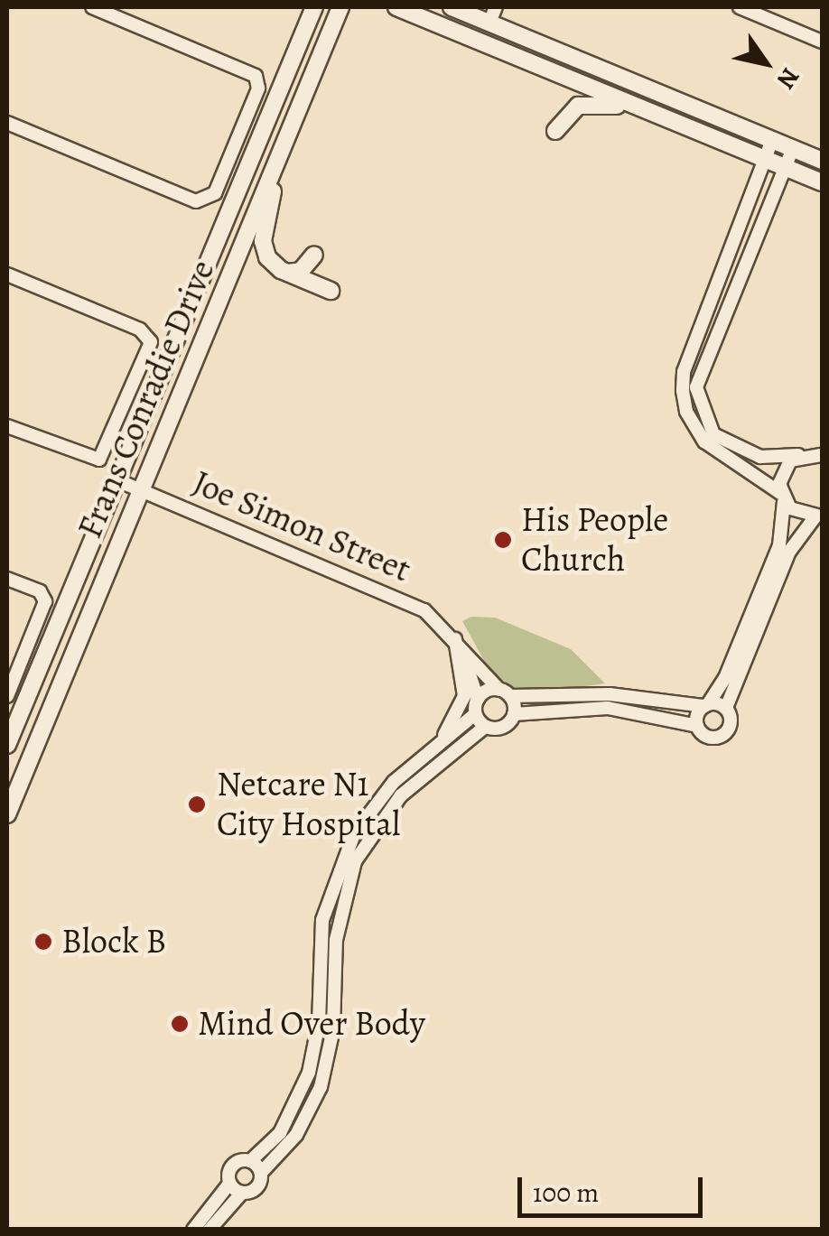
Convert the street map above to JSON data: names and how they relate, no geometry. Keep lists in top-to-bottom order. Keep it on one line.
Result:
{"streets":{"main road":["Frans Conradie Drive"],"street":["Joe Simon Street"]},"crossings":[["Frans Conradie Drive","Joe Simon Street"]],"places":["His People Church","Netcare N1 City Hospital","Block B","Mind Over Body"],"scale_bar":"100 m","north":"bottom right"}
